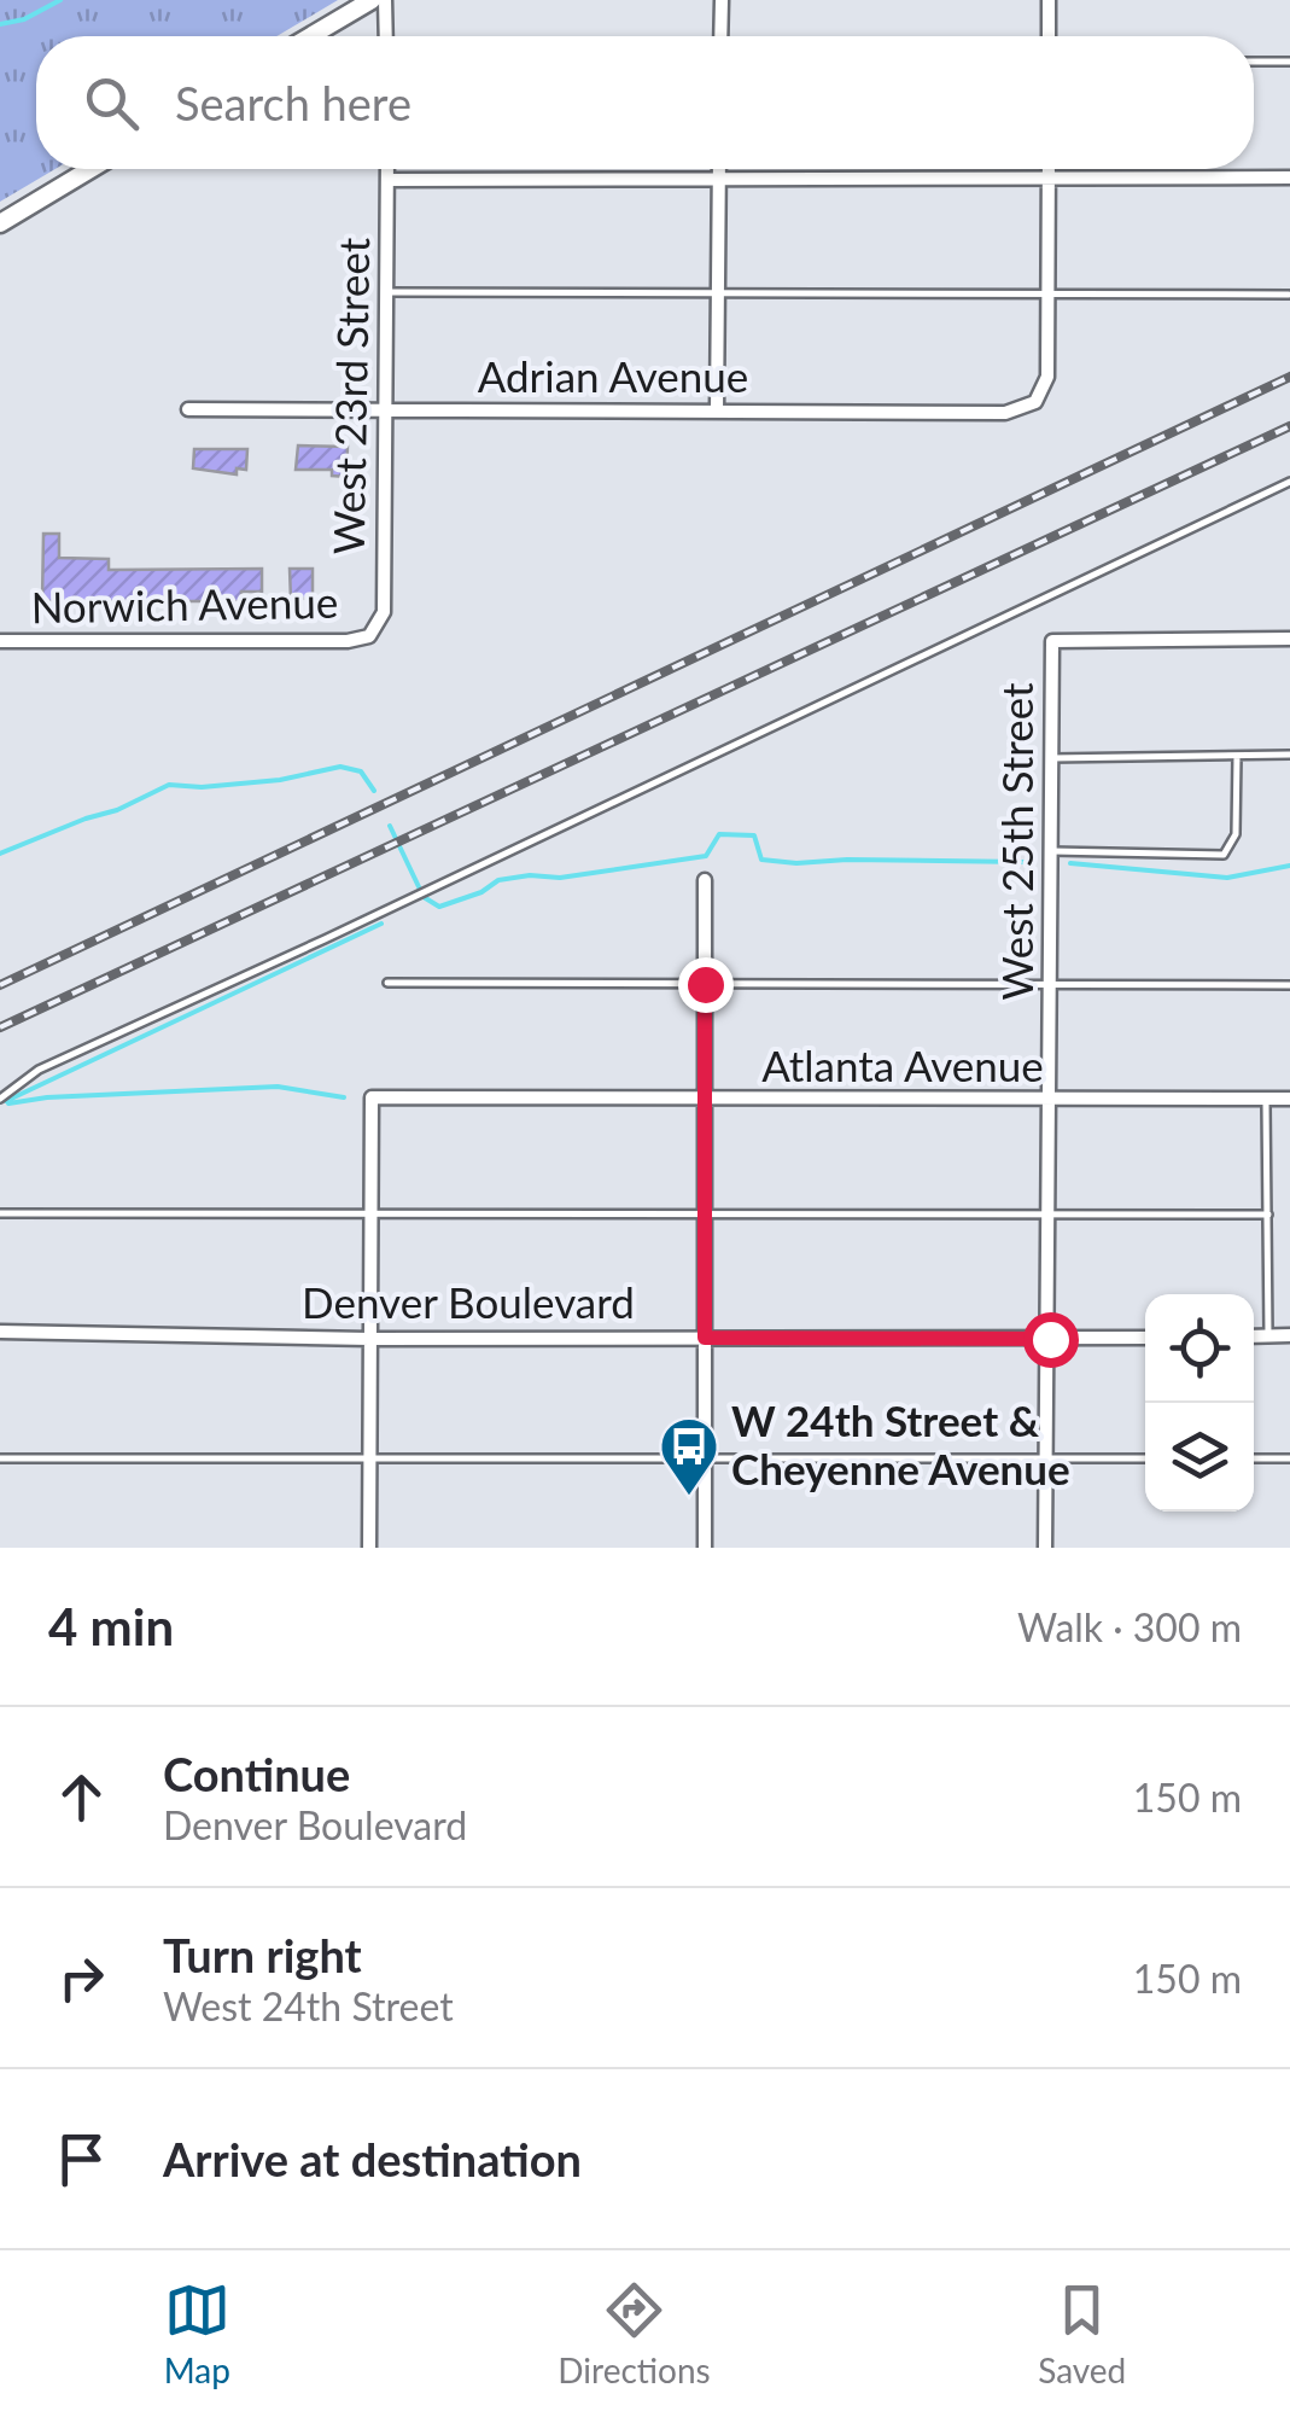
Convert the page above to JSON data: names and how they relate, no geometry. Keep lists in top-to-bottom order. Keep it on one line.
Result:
{"streets":{"street":["Adrian Avenue","West 23rd Street","Norwich Avenue","West 25th Street","Atlanta Avenue","Denver Boulevard"]},"crossings":[["Adrian Avenue","West 23rd Street"],["West 23rd Street","Norwich Avenue"],["West 25th Street","Atlanta Avenue"],["West 25th Street","Denver Boulevard"]],"places":{"bus stop":["W 24th Street & Cheyenne Avenue"]},"page":{"search":"Search here","heading":["4 min","Walk · 300 m"],"list":[["Continue","Denver Boulevard","150 m"],["Turn right","West 24th Street","150 m"],"Arrive at destination"],"nav":["Map","Directions","Saved"]}}
